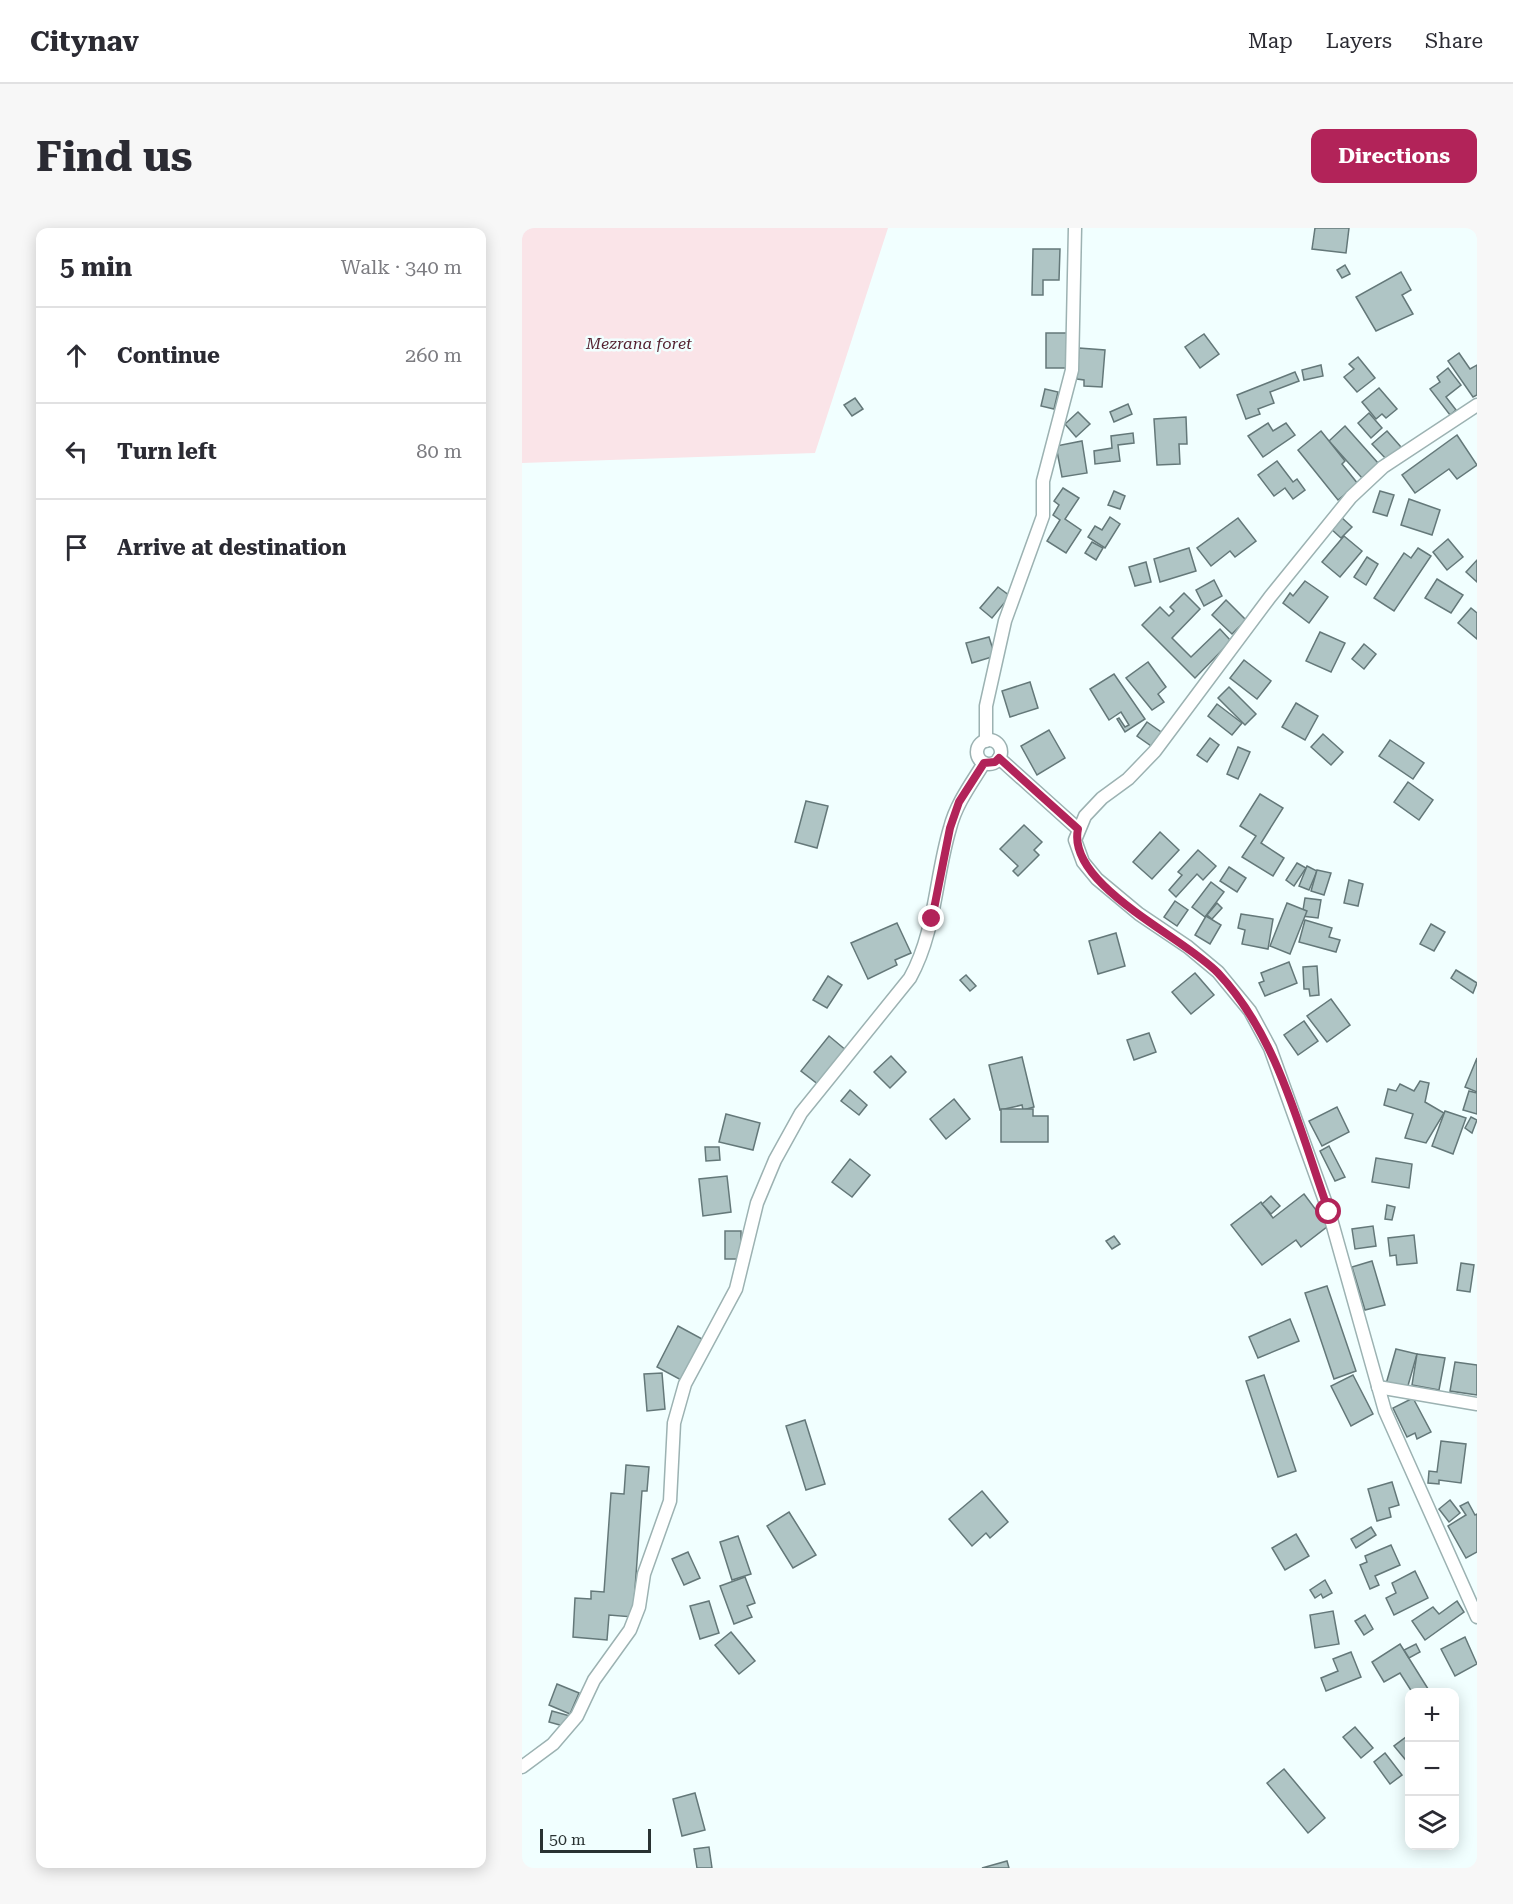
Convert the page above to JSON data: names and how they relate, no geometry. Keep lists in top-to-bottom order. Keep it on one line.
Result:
{"parks":["Mezrana foret"],"scale_bar":"50 m","page":{"header":"Citynav","nav":["Map","Layers","Share"],"buttons":"Directions","title":"Find us","heading":["5 min","Walk · 340 m"],"list":[["Continue","260 m"],["Turn left","80 m"],"Arrive at destination"],"map_buttons":["+","−"],"scale":"50 m"}}
